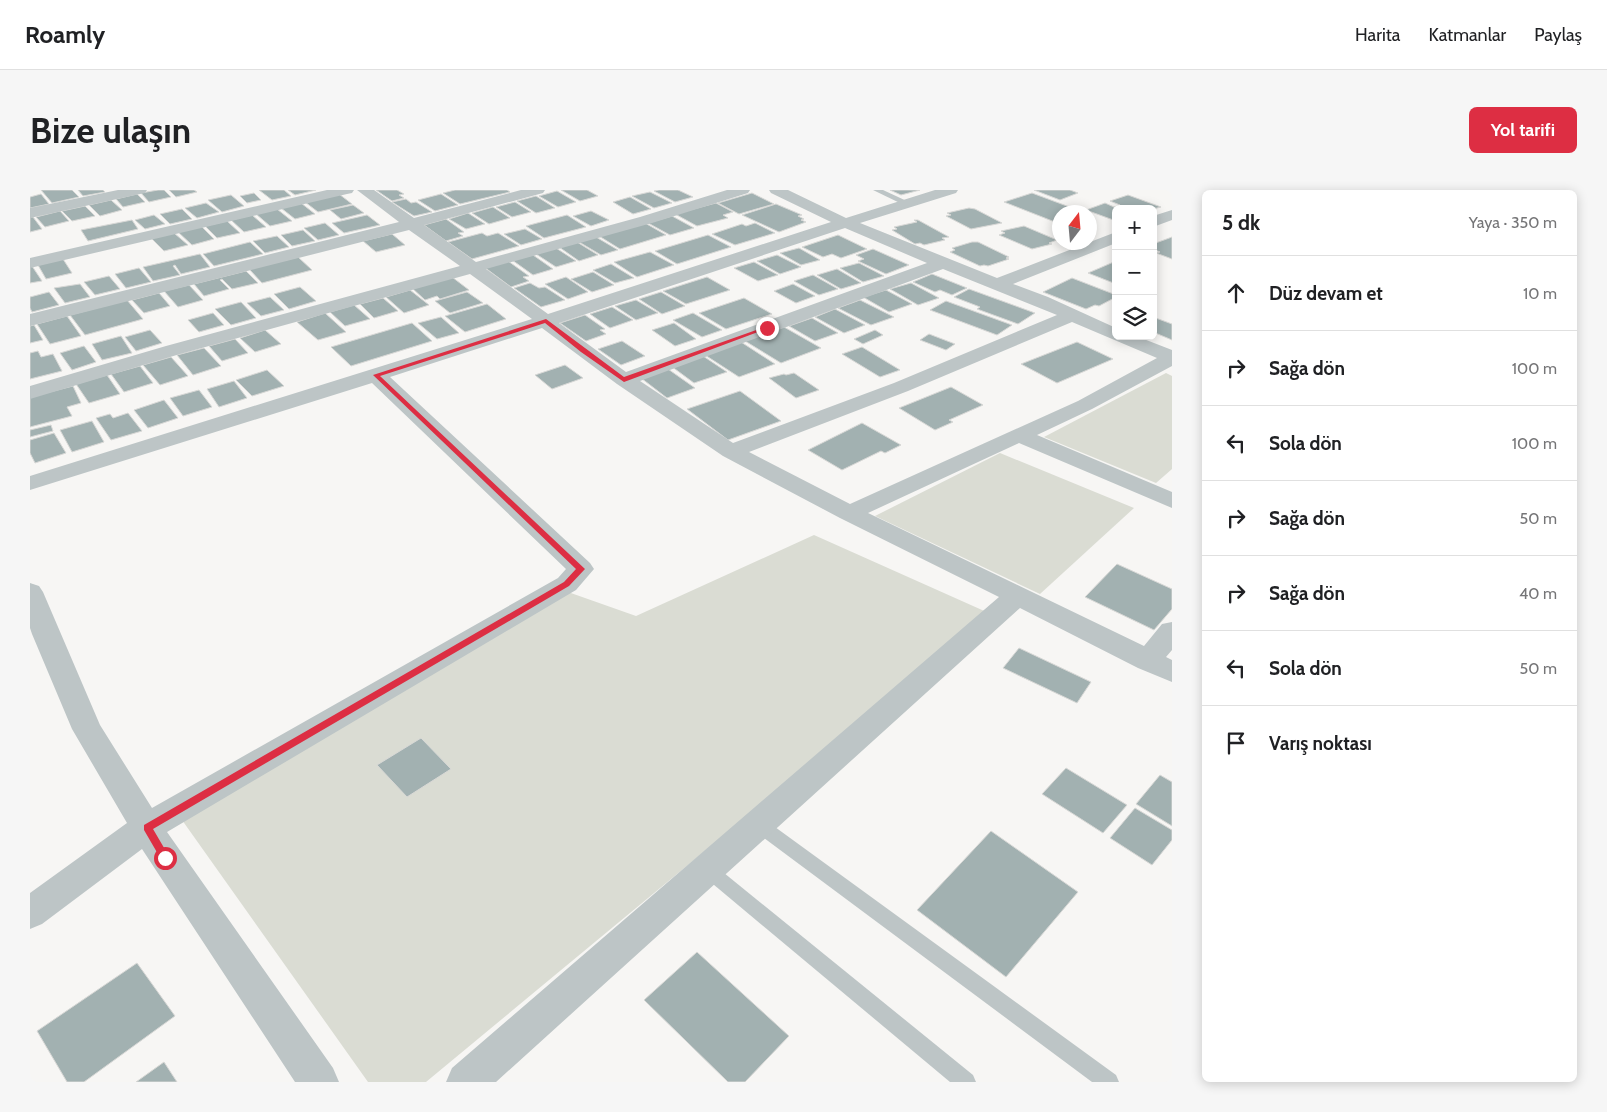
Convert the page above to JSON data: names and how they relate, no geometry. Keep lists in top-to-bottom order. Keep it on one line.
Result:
{"north":"top","page":{"header":"Roamly","nav":["Harita","Katmanlar","Paylaş"],"buttons":"Yol tarifi","title":"Bize ulaşın","heading":["5 dk","Yaya · 350 m"],"map_buttons":["+","−"],"list":[["Düz devam et","10 m"],["Sağa dön","100 m"],["Sola dön","100 m"],["Sağa dön","50 m"],["Sağa dön","40 m"],["Sola dön","50 m"],"Varış noktası"]}}
